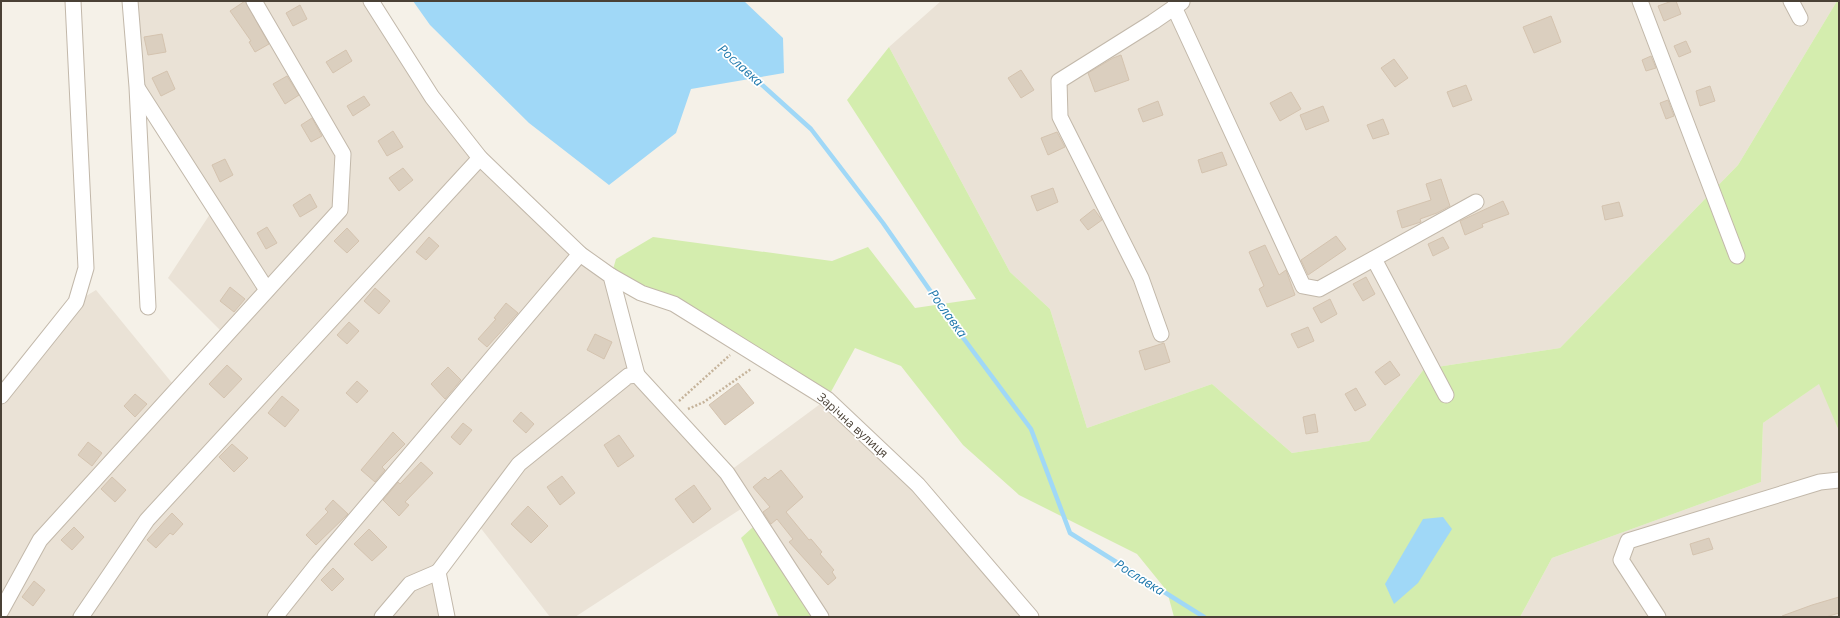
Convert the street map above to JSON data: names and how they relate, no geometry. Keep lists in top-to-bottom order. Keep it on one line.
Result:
{"streets":{"street":["Зарічна вулиця"]},"water":["Рославка"]}
